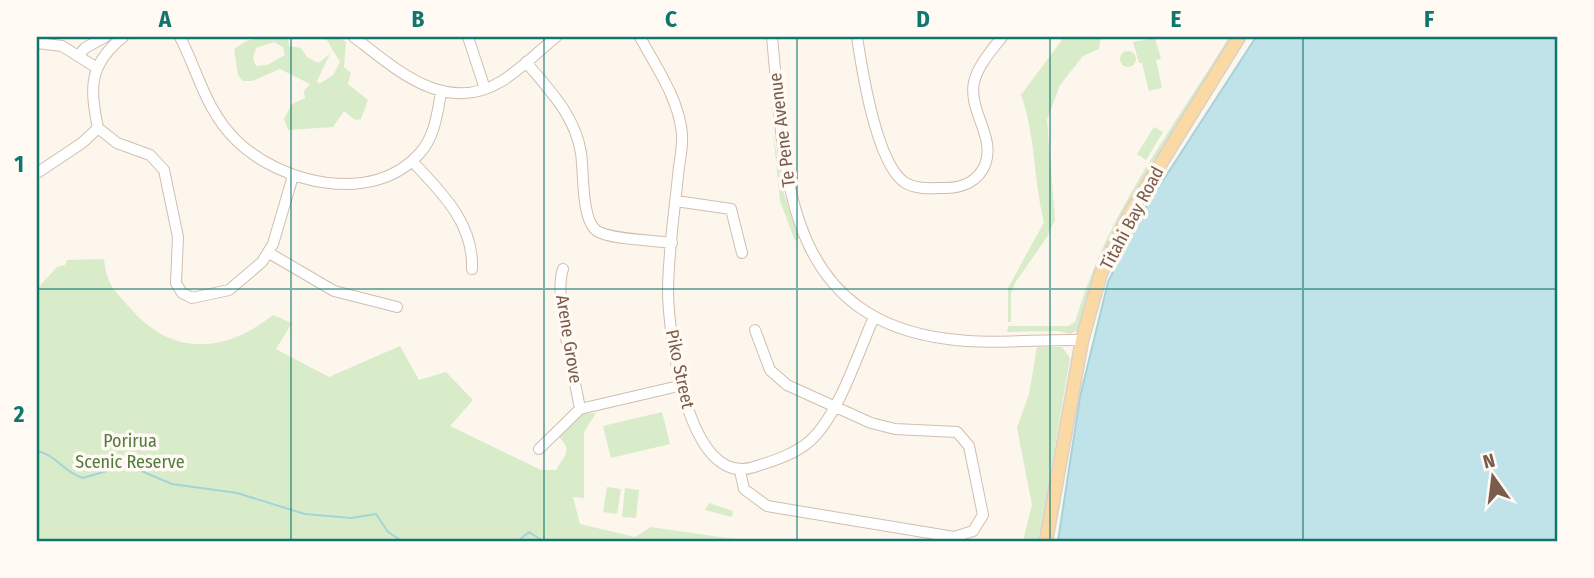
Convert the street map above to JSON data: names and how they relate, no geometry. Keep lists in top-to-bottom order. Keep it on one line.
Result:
{"streets":{"main road":["Titahi Bay Road"],"street":["Te Pene Avenue","Arene Grove","Piko Street"]},"crossings":[["Te Pene Avenue","Titahi Bay Road"]],"parks":["Porirua Scenic Reserve"],"north":"top","grid":{"columns":["A","B","C","D","E","F"],"rows":["1","2"]}}
